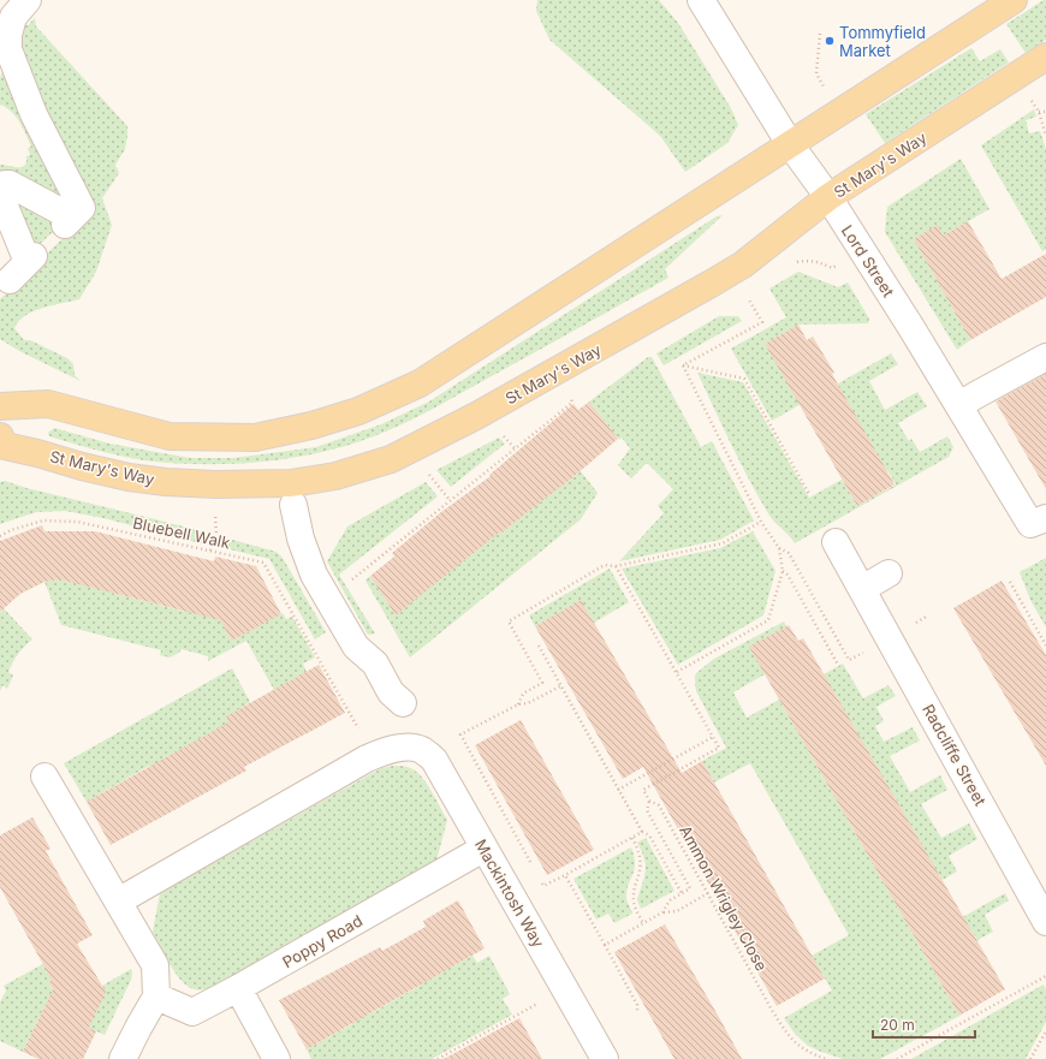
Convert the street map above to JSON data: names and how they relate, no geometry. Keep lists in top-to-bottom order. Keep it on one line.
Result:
{"streets":{"main road":["St Mary's Way"],"street":["Lord Street","Radcliffe Street","Mackintosh Way","Poppy Road"],"path":["Bluebell Walk","Ammon Wrigley Close"]},"crossings":[["St Mary's Way","Lord Street"],["Bluebell Walk","Mackintosh Way"],["Mackintosh Way","Poppy Road"]],"places":["Tommyfield Market"],"scale_bar":"20 m"}
